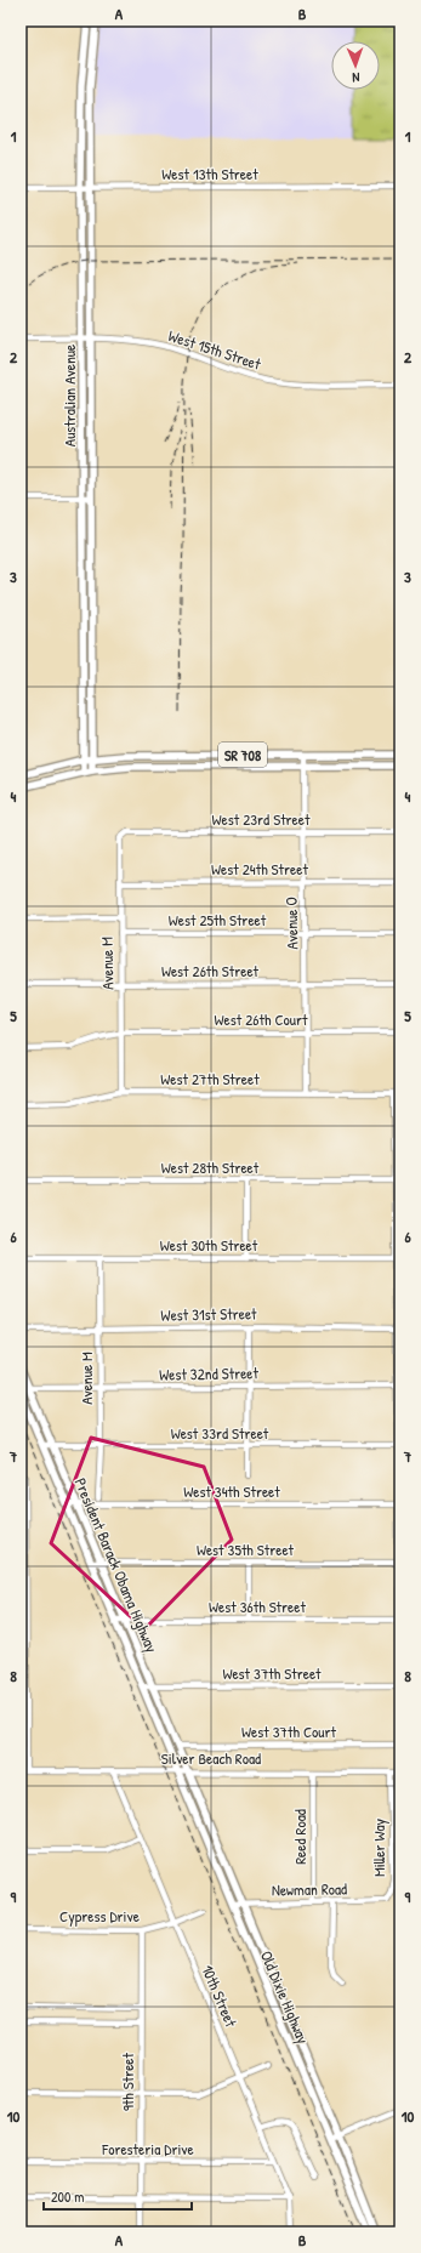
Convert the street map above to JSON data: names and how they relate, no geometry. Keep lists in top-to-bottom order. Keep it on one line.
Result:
{"streets":{"main road":["Australian Avenue","SR 708","President Barack Obama Highway","Old Dixie Highway"],"street":["West 13th Street","West 15th Street","West 23rd Street","West 24th Street","West 25th Street","Avenue O","Avenue M","West 26th Street","West 26th Court","West 27th Street","West 28th Street","West 30th Street","West 31st Street","West 32nd Street","West 33rd Street","West 34th Street","West 35th Street","West 36th Street","West 37th Street","West 37th Court","Silver Beach Road","Reed Road","Miller Way","Newman Road","Cypress Drive","10th Street","9th Street","Foresteria Drive"]},"crossings":[["West 13th Street","Australian Avenue"],["West 15th Street","Australian Avenue"],["Australian Avenue","SR 708"],["SR 708","Avenue O"],["West 23rd Street","Avenue O"],["West 23rd Street","Avenue M"],["West 24th Street","Avenue O"],["West 24th Street","Avenue M"],["West 25th Street","Avenue O"],["West 25th Street","Avenue M"],["Avenue O","West 26th Street"],["Avenue O","West 26th Court"],["Avenue O","West 27th Street"],["Avenue M","West 26th Street"],["Avenue M","West 26th Court"],["Avenue M","West 27th Street"],["Avenue M","West 30th Street"],["Avenue M","West 31st Street"],["Avenue M","West 32nd Street"],["Avenue M","West 33rd Street"],["West 32nd Street","President Barack Obama Highway"],["West 33rd Street","President Barack Obama Highway"],["West 34th Street","President Barack Obama Highway"],["West 35th Street","President Barack Obama Highway"],["President Barack Obama Highway","West 36th Street"],["President Barack Obama Highway","West 37th Street"],["President Barack Obama Highway","West 37th Court"],["President Barack Obama Highway","Silver Beach Road"],["President Barack Obama Highway","Old Dixie Highway"],["Silver Beach Road","Reed Road"],["Silver Beach Road","Miller Way"],["Silver Beach Road","10th Street"],["Silver Beach Road","Old Dixie Highway"],["Reed Road","Newman Road"],["Miller Way","Newman Road"],["Newman Road","Old Dixie Highway"],["Cypress Drive","10th Street"],["Cypress Drive","9th Street"],["10th Street","Foresteria Drive"],["9th Street","Foresteria Drive"]],"scale_bar":"200 m","north":"bottom","grid":{"columns":["A","B"],"rows":["1","2","3","4","5","6","7","8","9","10"]}}
